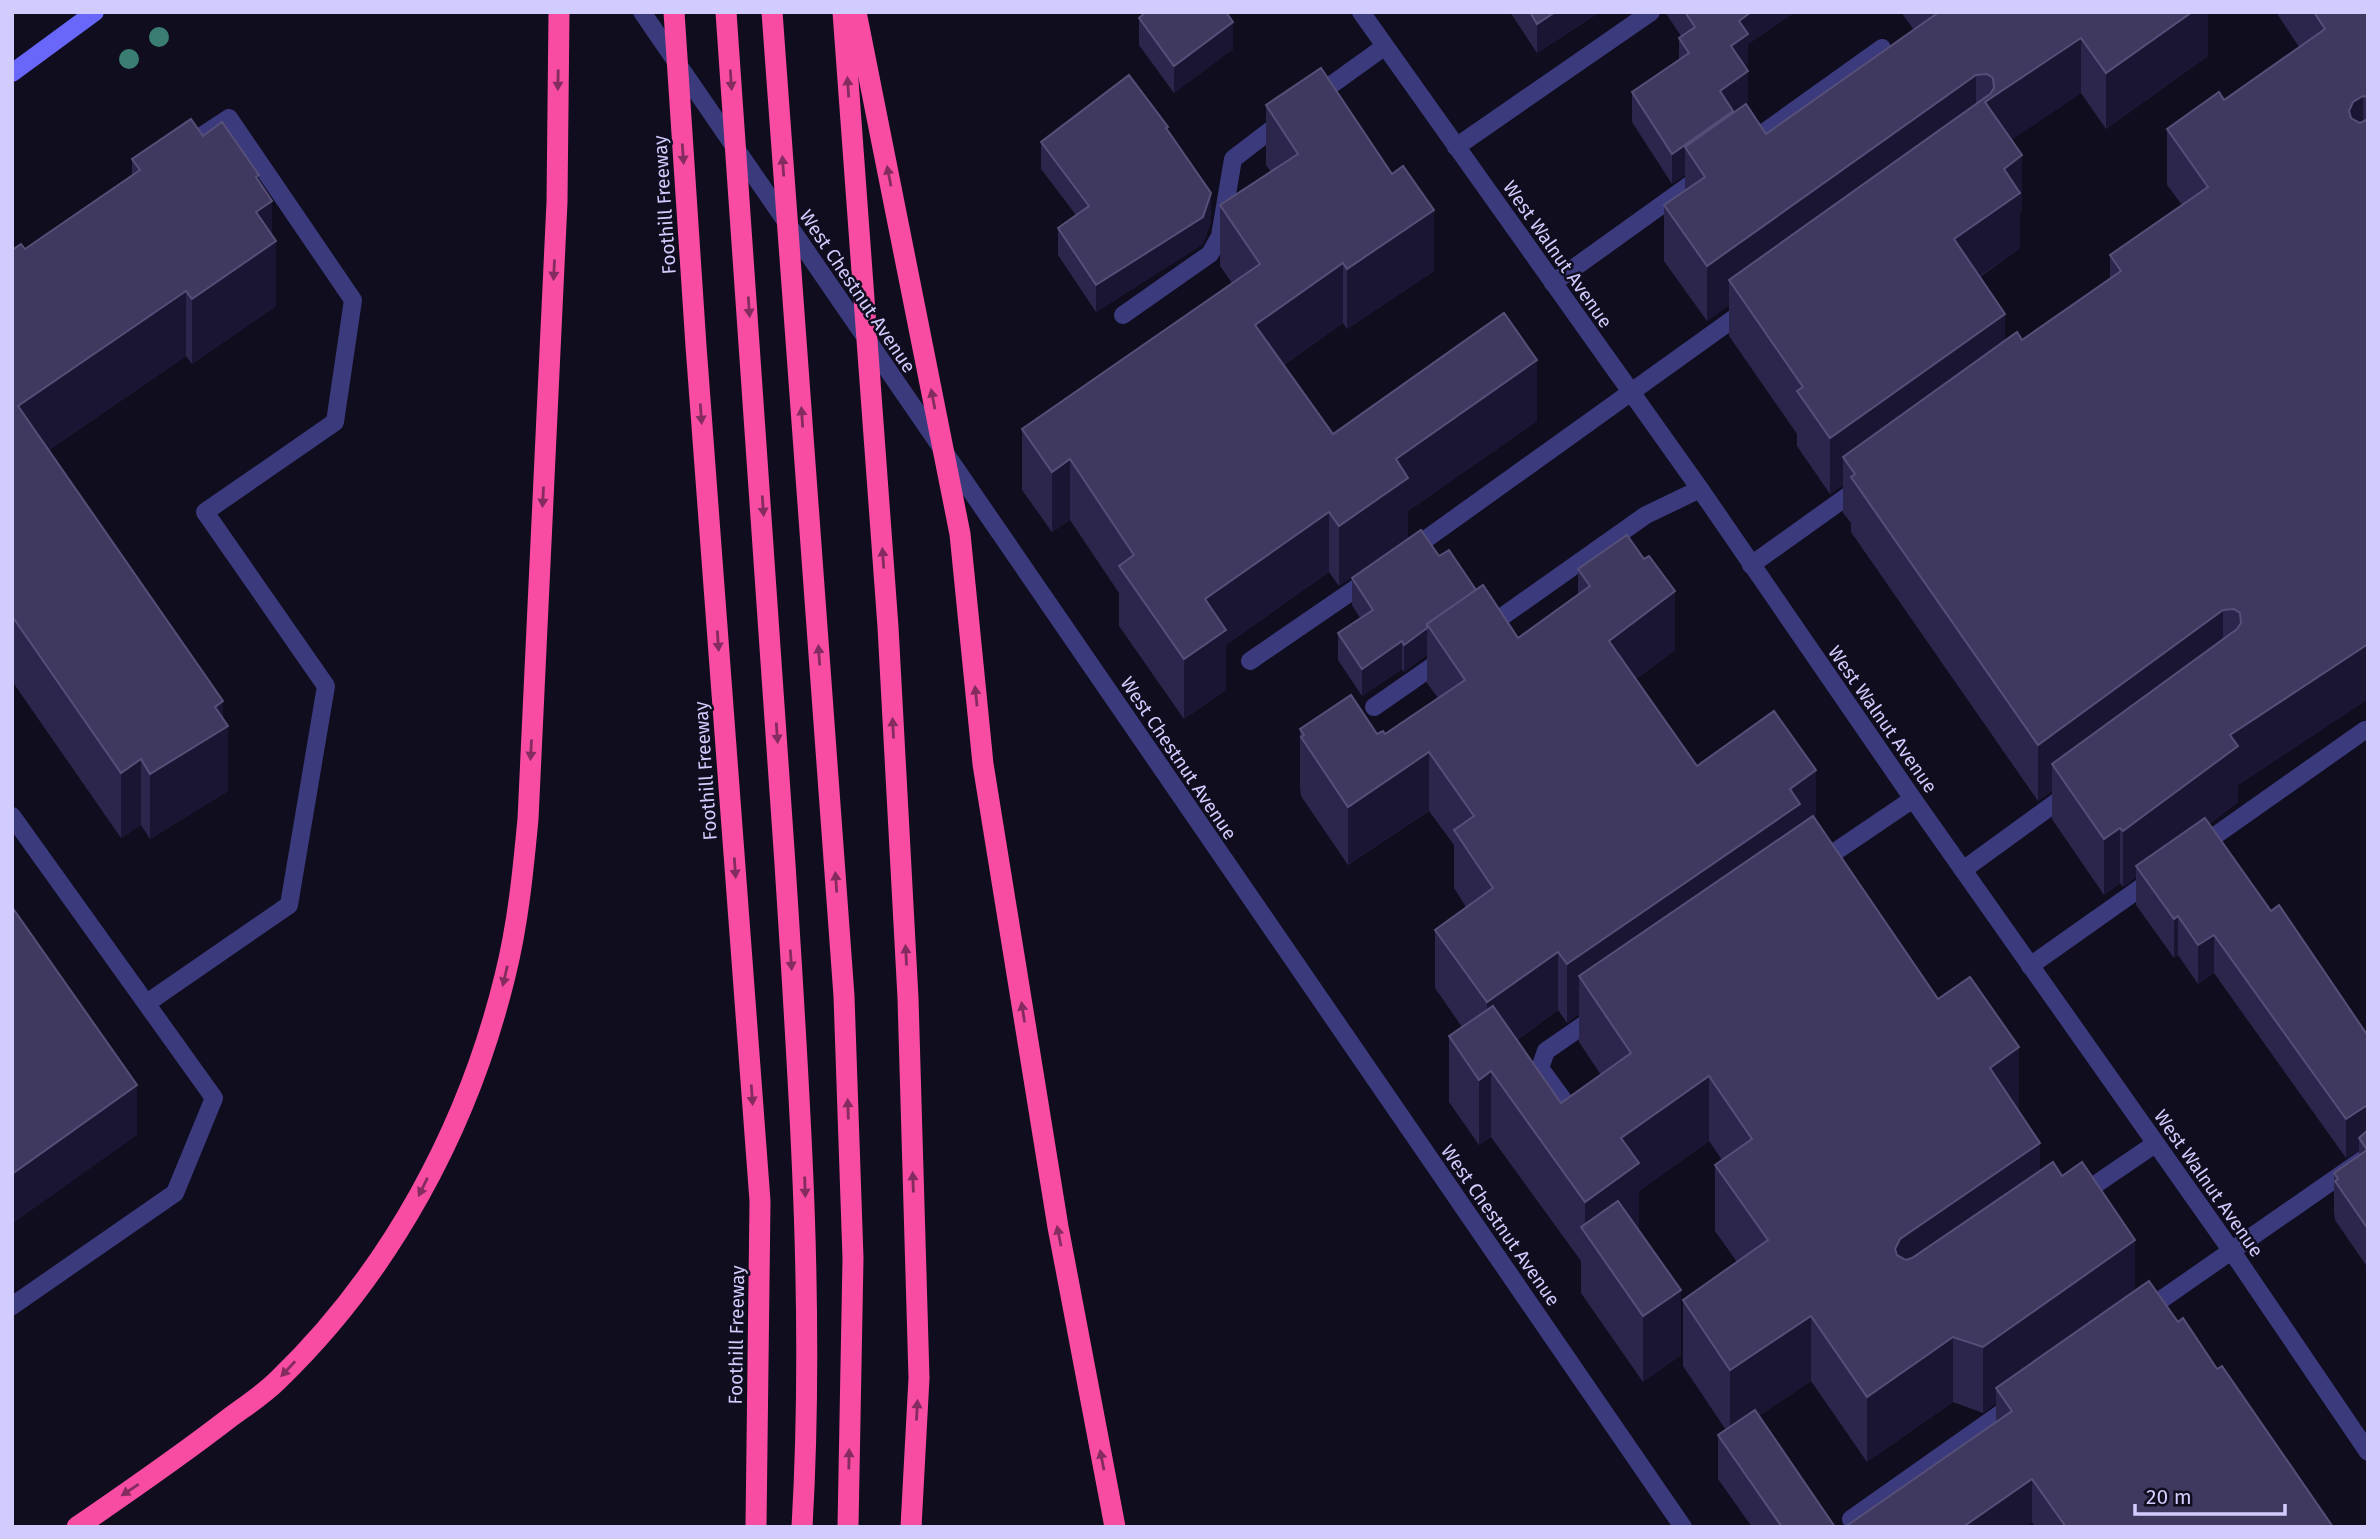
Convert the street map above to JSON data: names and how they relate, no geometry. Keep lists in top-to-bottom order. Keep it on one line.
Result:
{"streets":{"highway":["Foothill Freeway"],"street":["West Walnut Avenue","West Chestnut Avenue"]},"scale_bar":"20 m"}
